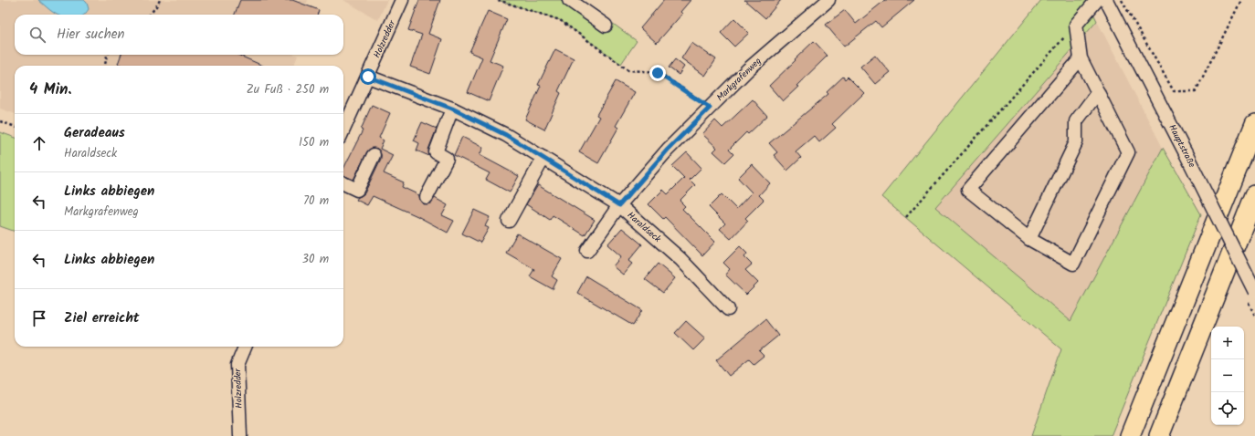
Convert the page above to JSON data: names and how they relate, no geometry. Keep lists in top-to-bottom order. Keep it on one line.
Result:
{"streets":{"street":["Holzredder","Markgrafenweg","Hauptstraße","Haraldseck"]},"crossings":[["Holzredder","Haraldseck"],["Markgrafenweg","Haraldseck"]],"page":{"search":"Hier suchen","heading":["4 Min.","Zu Fuß · 250 m"],"list":[["Geradeaus","Haraldseck","150 m"],["Links abbiegen","Markgrafenweg","70 m"],["Links abbiegen","30 m"],"Ziel erreicht"],"map_buttons":["+","−"]}}
